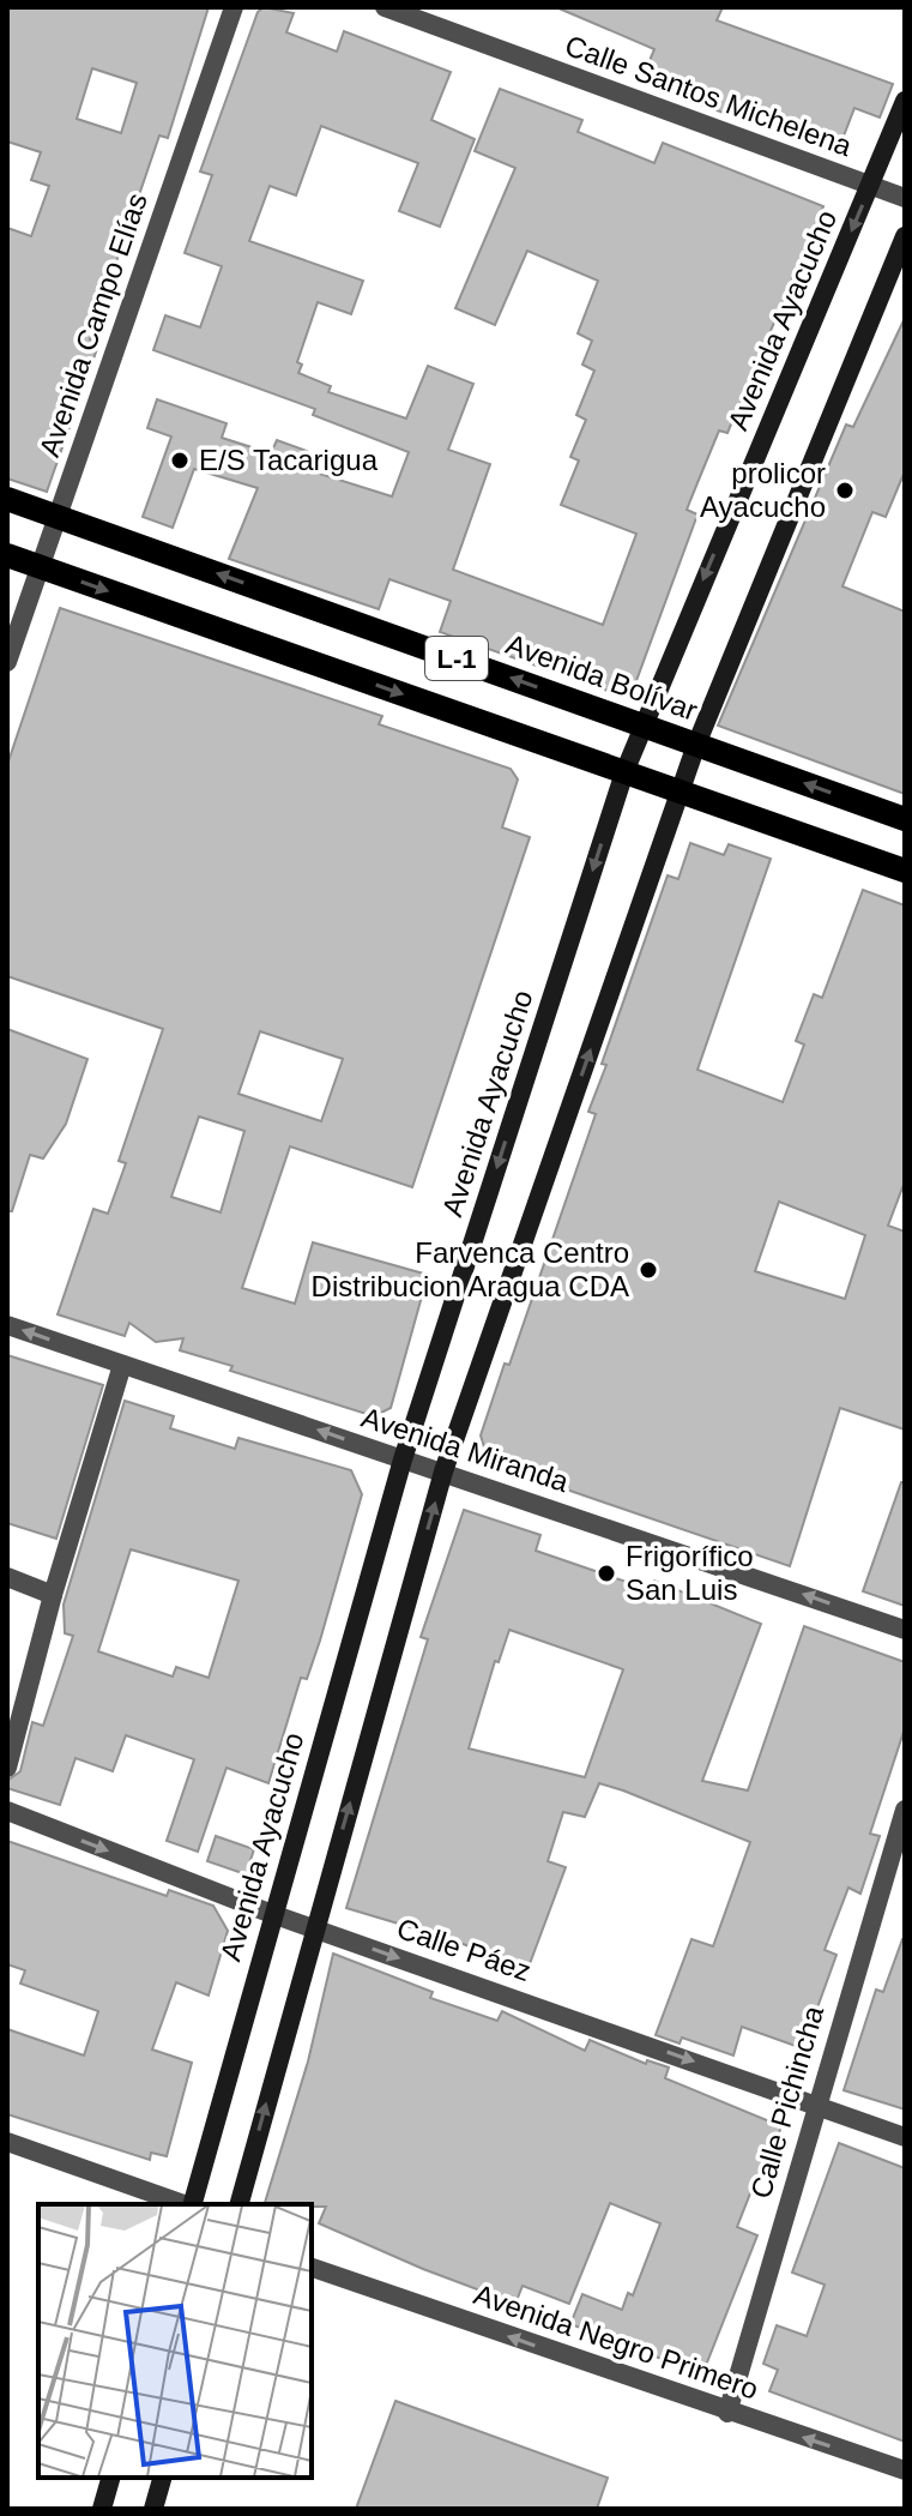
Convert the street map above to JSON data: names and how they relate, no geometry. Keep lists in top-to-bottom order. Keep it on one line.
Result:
{"streets":{"main road":["L-1","Avenida Bolívar"],"street":["Calle Santos Michelena","Avenida Ayacucho","Avenida Campo Elías","Avenida Miranda","Calle Páez","Calle Pichincha","Avenida Negro Primero"]},"crossings":[["Calle Santos Michelena","Avenida Ayacucho"],["Avenida Ayacucho","L-1"],["Avenida Ayacucho","Avenida Bolívar"],["Avenida Ayacucho","Avenida Miranda"],["Avenida Ayacucho","Calle Páez"],["Avenida Campo Elías","L-1"],["Avenida Campo Elías","Avenida Bolívar"],["Calle Páez","Calle Pichincha"],["Calle Pichincha","Avenida Negro Primero"]],"one_way":["Avenida Miranda","Calle Páez","Avenida Negro Primero"],"places":["E/S Tacarigua","prolicor Ayacucho","Farvenca Centro Distribucion Aragua CDA","Frigorífico San Luis"]}
